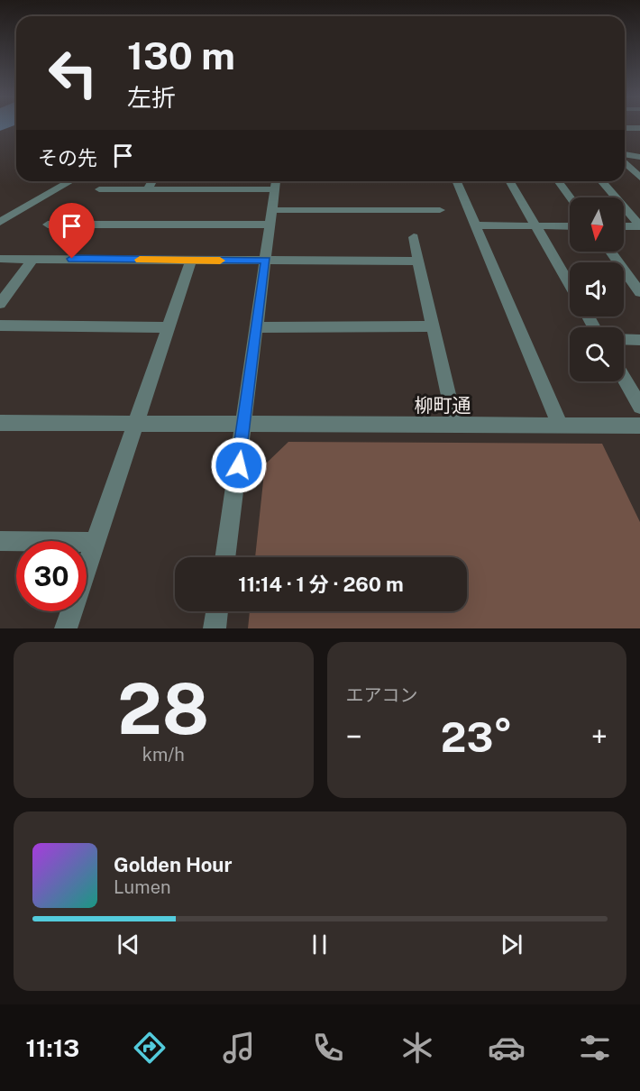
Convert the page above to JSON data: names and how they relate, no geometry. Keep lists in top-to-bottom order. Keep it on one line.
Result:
{"streets":{"street":["柳町通"]},"north":"bottom","page":{"turn":["130 m","左折"],"then":"その先","limit":"30","trip":"11:14 · 1 分 · 260 m","tile":[["28","km/h"],"エアコン"],"heat":["−","23°","+"],"song":["Golden Hour","Lumen"],"tabs":"11:13"}}
